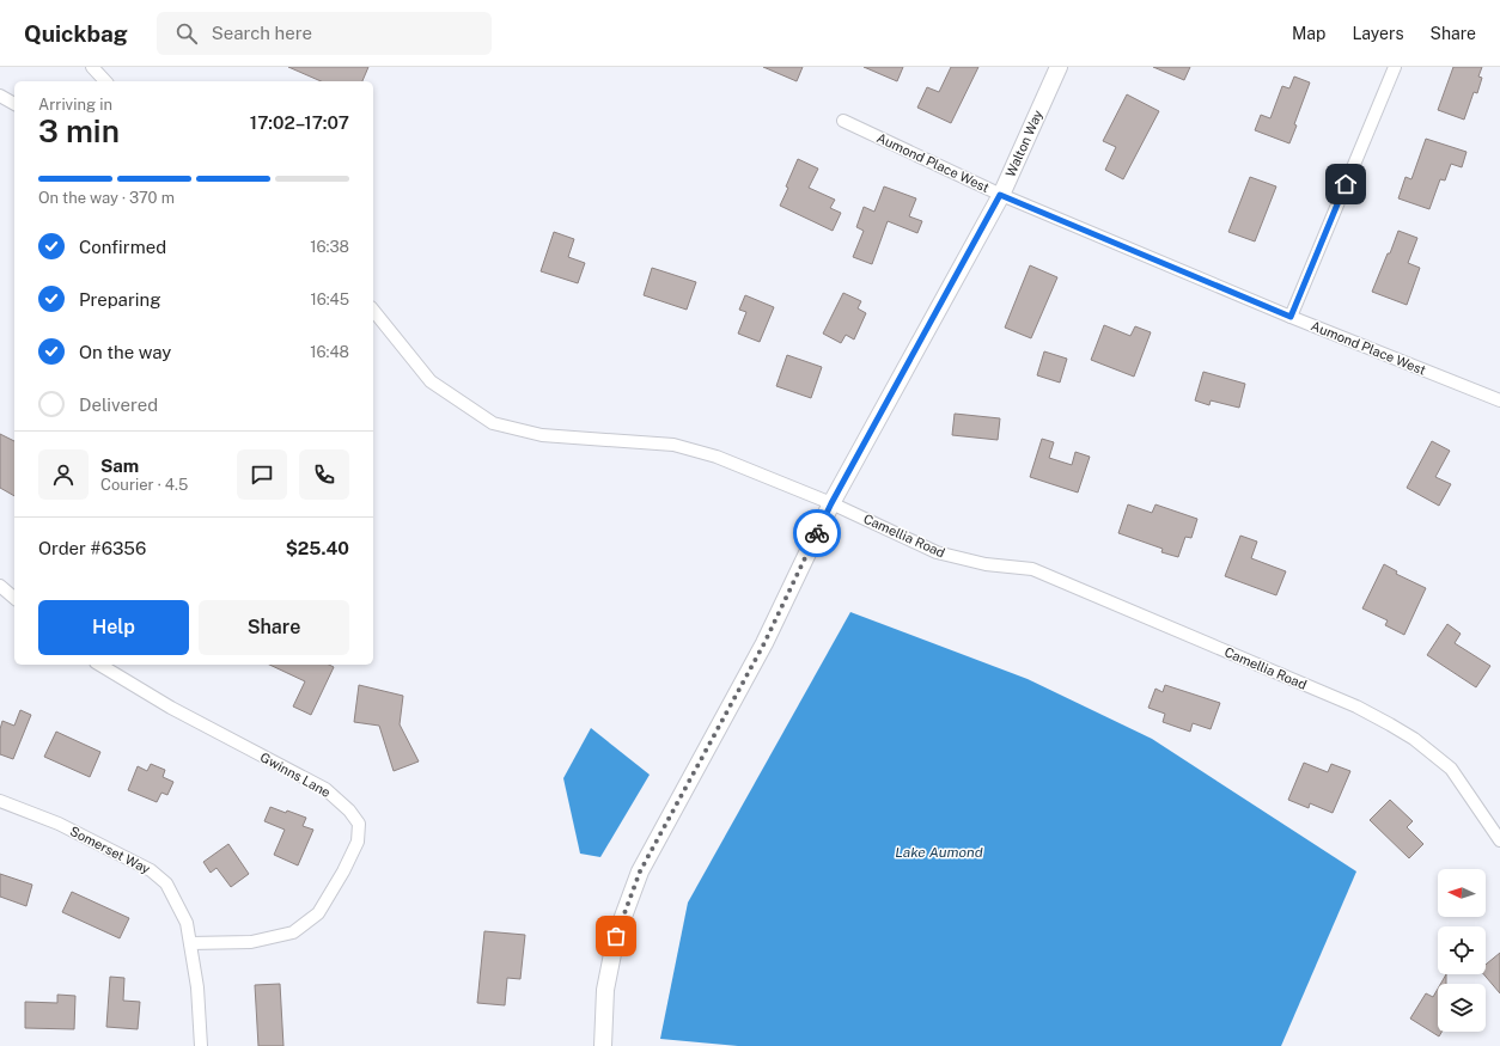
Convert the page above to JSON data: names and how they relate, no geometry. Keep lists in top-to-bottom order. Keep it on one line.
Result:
{"streets":{"main road":["Walton Way"],"street":["Aumond Place West","Camellia Road","Gwinns Lane","Somerset Way"]},"crossings":[["Walton Way","Aumond Place West"],["Walton Way","Camellia Road"],["Gwinns Lane","Somerset Way"]],"water":["Lake Aumond"],"north":"left","page":{"header":"Quickbag","search":"Search here","nav":["Map","Layers","Share"],"heading":["3 min","Arriving in","17:02–17:07"],"panel":["Sam","Courier · 4.5","Order #6356","$25.40"],"bar":"On the way · 370 m","list":[["Confirmed","16:38"],["Preparing","16:45"],["On the way","16:48"],"Delivered"],"buttons":["Help","Share"]}}
